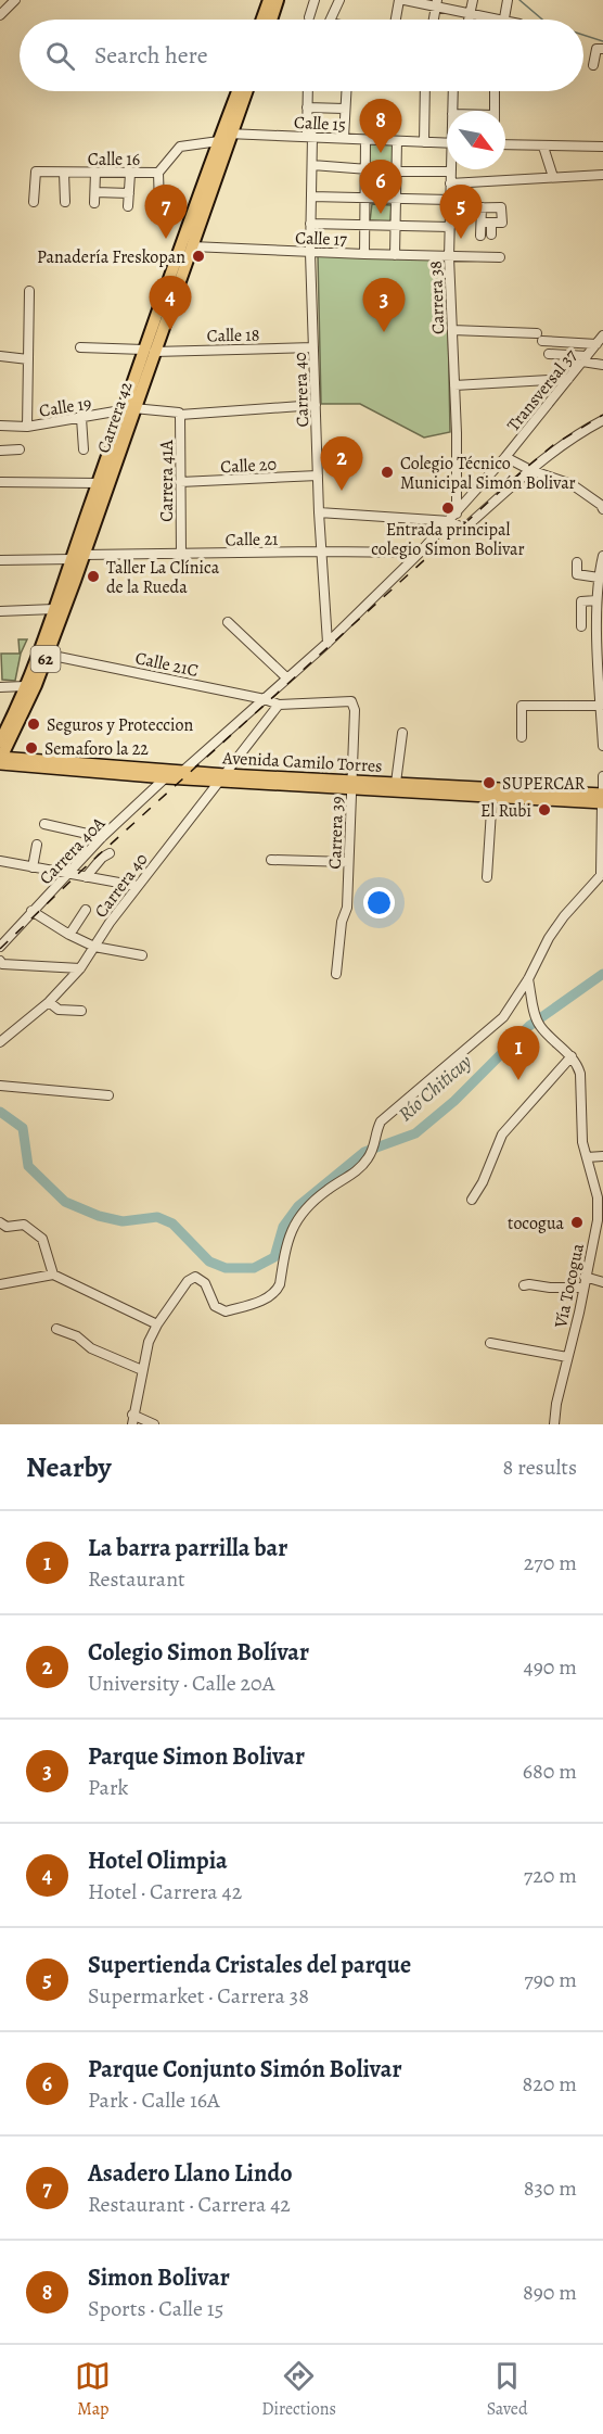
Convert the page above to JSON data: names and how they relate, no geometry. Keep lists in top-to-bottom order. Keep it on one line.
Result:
{"streets":{"highway":["Carrera 42","62"],"main road":["Avenida Camilo Torres"],"street":["Calle 15","Calle 16","Calle 17","Carrera 38","Calle 18","Carrera 40","Transversal 37","Calle 19","Calle 20","Carrera 41A","Calle 21","Calle 21C","Carrera 39","Carrera 40A","Vía Tocogua"]},"crossings":[["Calle 15","Calle 16"],["Calle 15","Carrera 40"],["Calle 15","Carrera 42"],["Calle 16","Carrera 42"],["Calle 17","Carrera 38"],["Calle 17","Carrera 40"],["Calle 17","Carrera 42"],["Carrera 38","Transversal 37"],["Calle 18","Carrera 40"],["Calle 18","Carrera 42"],["Carrera 40","Calle 19"],["Carrera 40","Calle 20"],["Carrera 40","Calle 21"],["Carrera 40","Calle 21C"],["Carrera 40","Avenida Camilo Torres"],["Carrera 40","Carrera 39"],["Calle 19","Carrera 42"],["Calle 19","Carrera 41A"],["Carrera 42","Calle 21"],["Carrera 42","Calle 21C"],["Carrera 42","Avenida Camilo Torres"],["Calle 20","Carrera 41A"],["Carrera 41A","Calle 21"],["Calle 21C","Carrera 39"],["Avenida Camilo Torres","Carrera 39"],["Avenida Camilo Torres","Carrera 40A"]],"water":["Río Chiticuy"],"places":["Panadería Freskopan","Colegio Técnico Municipal Simón Bolivar","Entrada principal colegio Simon Bolivar","Taller La Clínica de la Rueda","Seguros y Proteccion","Semaforo la 22","SUPERCAR","El Rubi","tocogua"],"north":"bottom right","page":{"search":"Search here","pins":["8","6","5","7","4","3","2","1"],"heading":["Nearby","8 results"],"list":[{"mark":"1","name":"La barra parrilla bar","note":"Restaurant","value":"270 m"},{"mark":"2","name":"Colegio Simon Bolívar","note":"University · Calle 20A","value":"490 m"},{"mark":"3","name":"Parque Simon Bolivar","note":"Park","value":"680 m"},{"mark":"4","name":"Hotel Olimpia","note":"Hotel · Carrera 42","value":"720 m"},{"mark":"5","name":"Supertienda Cristales del parque","note":"Supermarket · Carrera 38","value":"790 m"},{"mark":"6","name":"Parque Conjunto Simón Bolivar","note":"Park · Calle 16A","value":"820 m"},{"mark":"7","name":"Asadero Llano Lindo","note":"Restaurant · Carrera 42","value":"830 m"},{"mark":"8","name":"Simon Bolivar","note":"Sports · Calle 15","value":"890 m"}],"nav":["Map","Directions","Saved"]}}
